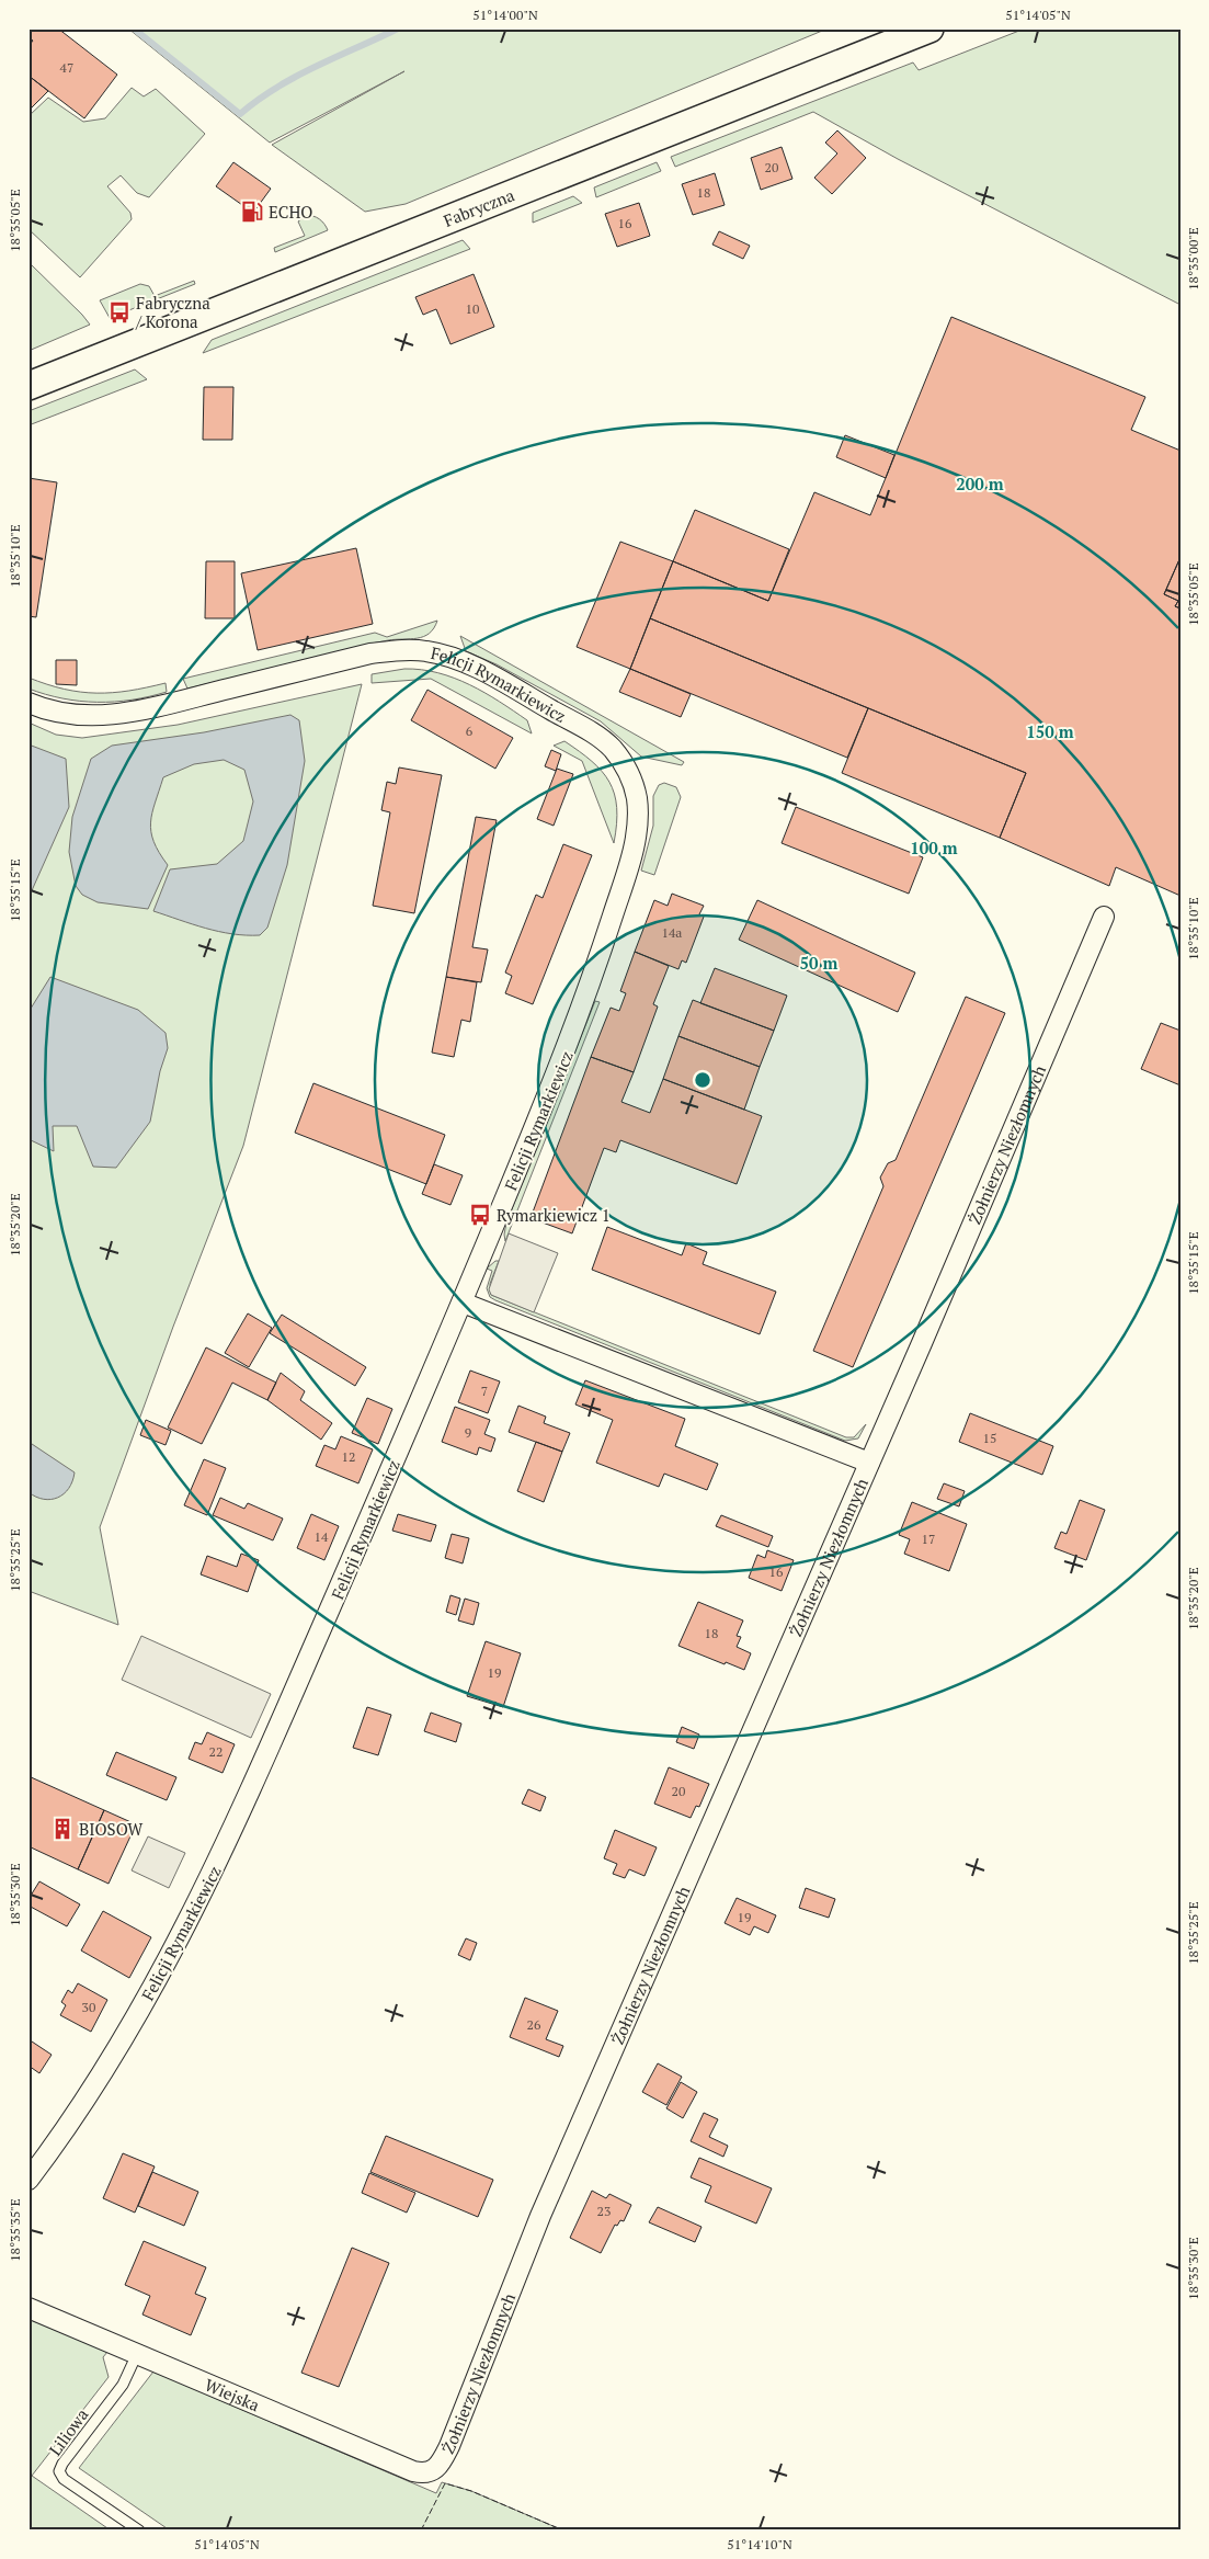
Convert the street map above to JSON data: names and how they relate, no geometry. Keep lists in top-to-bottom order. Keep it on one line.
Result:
{"streets":{"street":["Fabryczna","Felicji Rymarkiewicz","Żołnierzy Niezłomnych","Wiejska"],"lane":["Liliowa"]},"crossings":[["Felicji Rymarkiewicz","Żołnierzy Niezłomnych"],["Żołnierzy Niezłomnych","Wiejska"],["Wiejska","Liliowa"]],"places":{"fuel station":["ECHO"],"bus stop":["Fabryczna / Korona","Rymarkiewicz 1"],"building":["BIOSOW"]},"house_numbers":["47","20","18","16","10","6","14a","7","9","15","12","14","17","16","18","19","22","20","19","30","26","23"],"coordinates":["51°14'00\"N","51°14'05\"N","18°35'05\"E","18°35'00\"E","18°35'10\"E","18°35'15\"E","18°35'20\"E","18°35'25\"E","18°35'30\"E","18°35'35\"E","51°14'10\"N"],"rings":["200 m","150 m","100 m","50 m"]}
